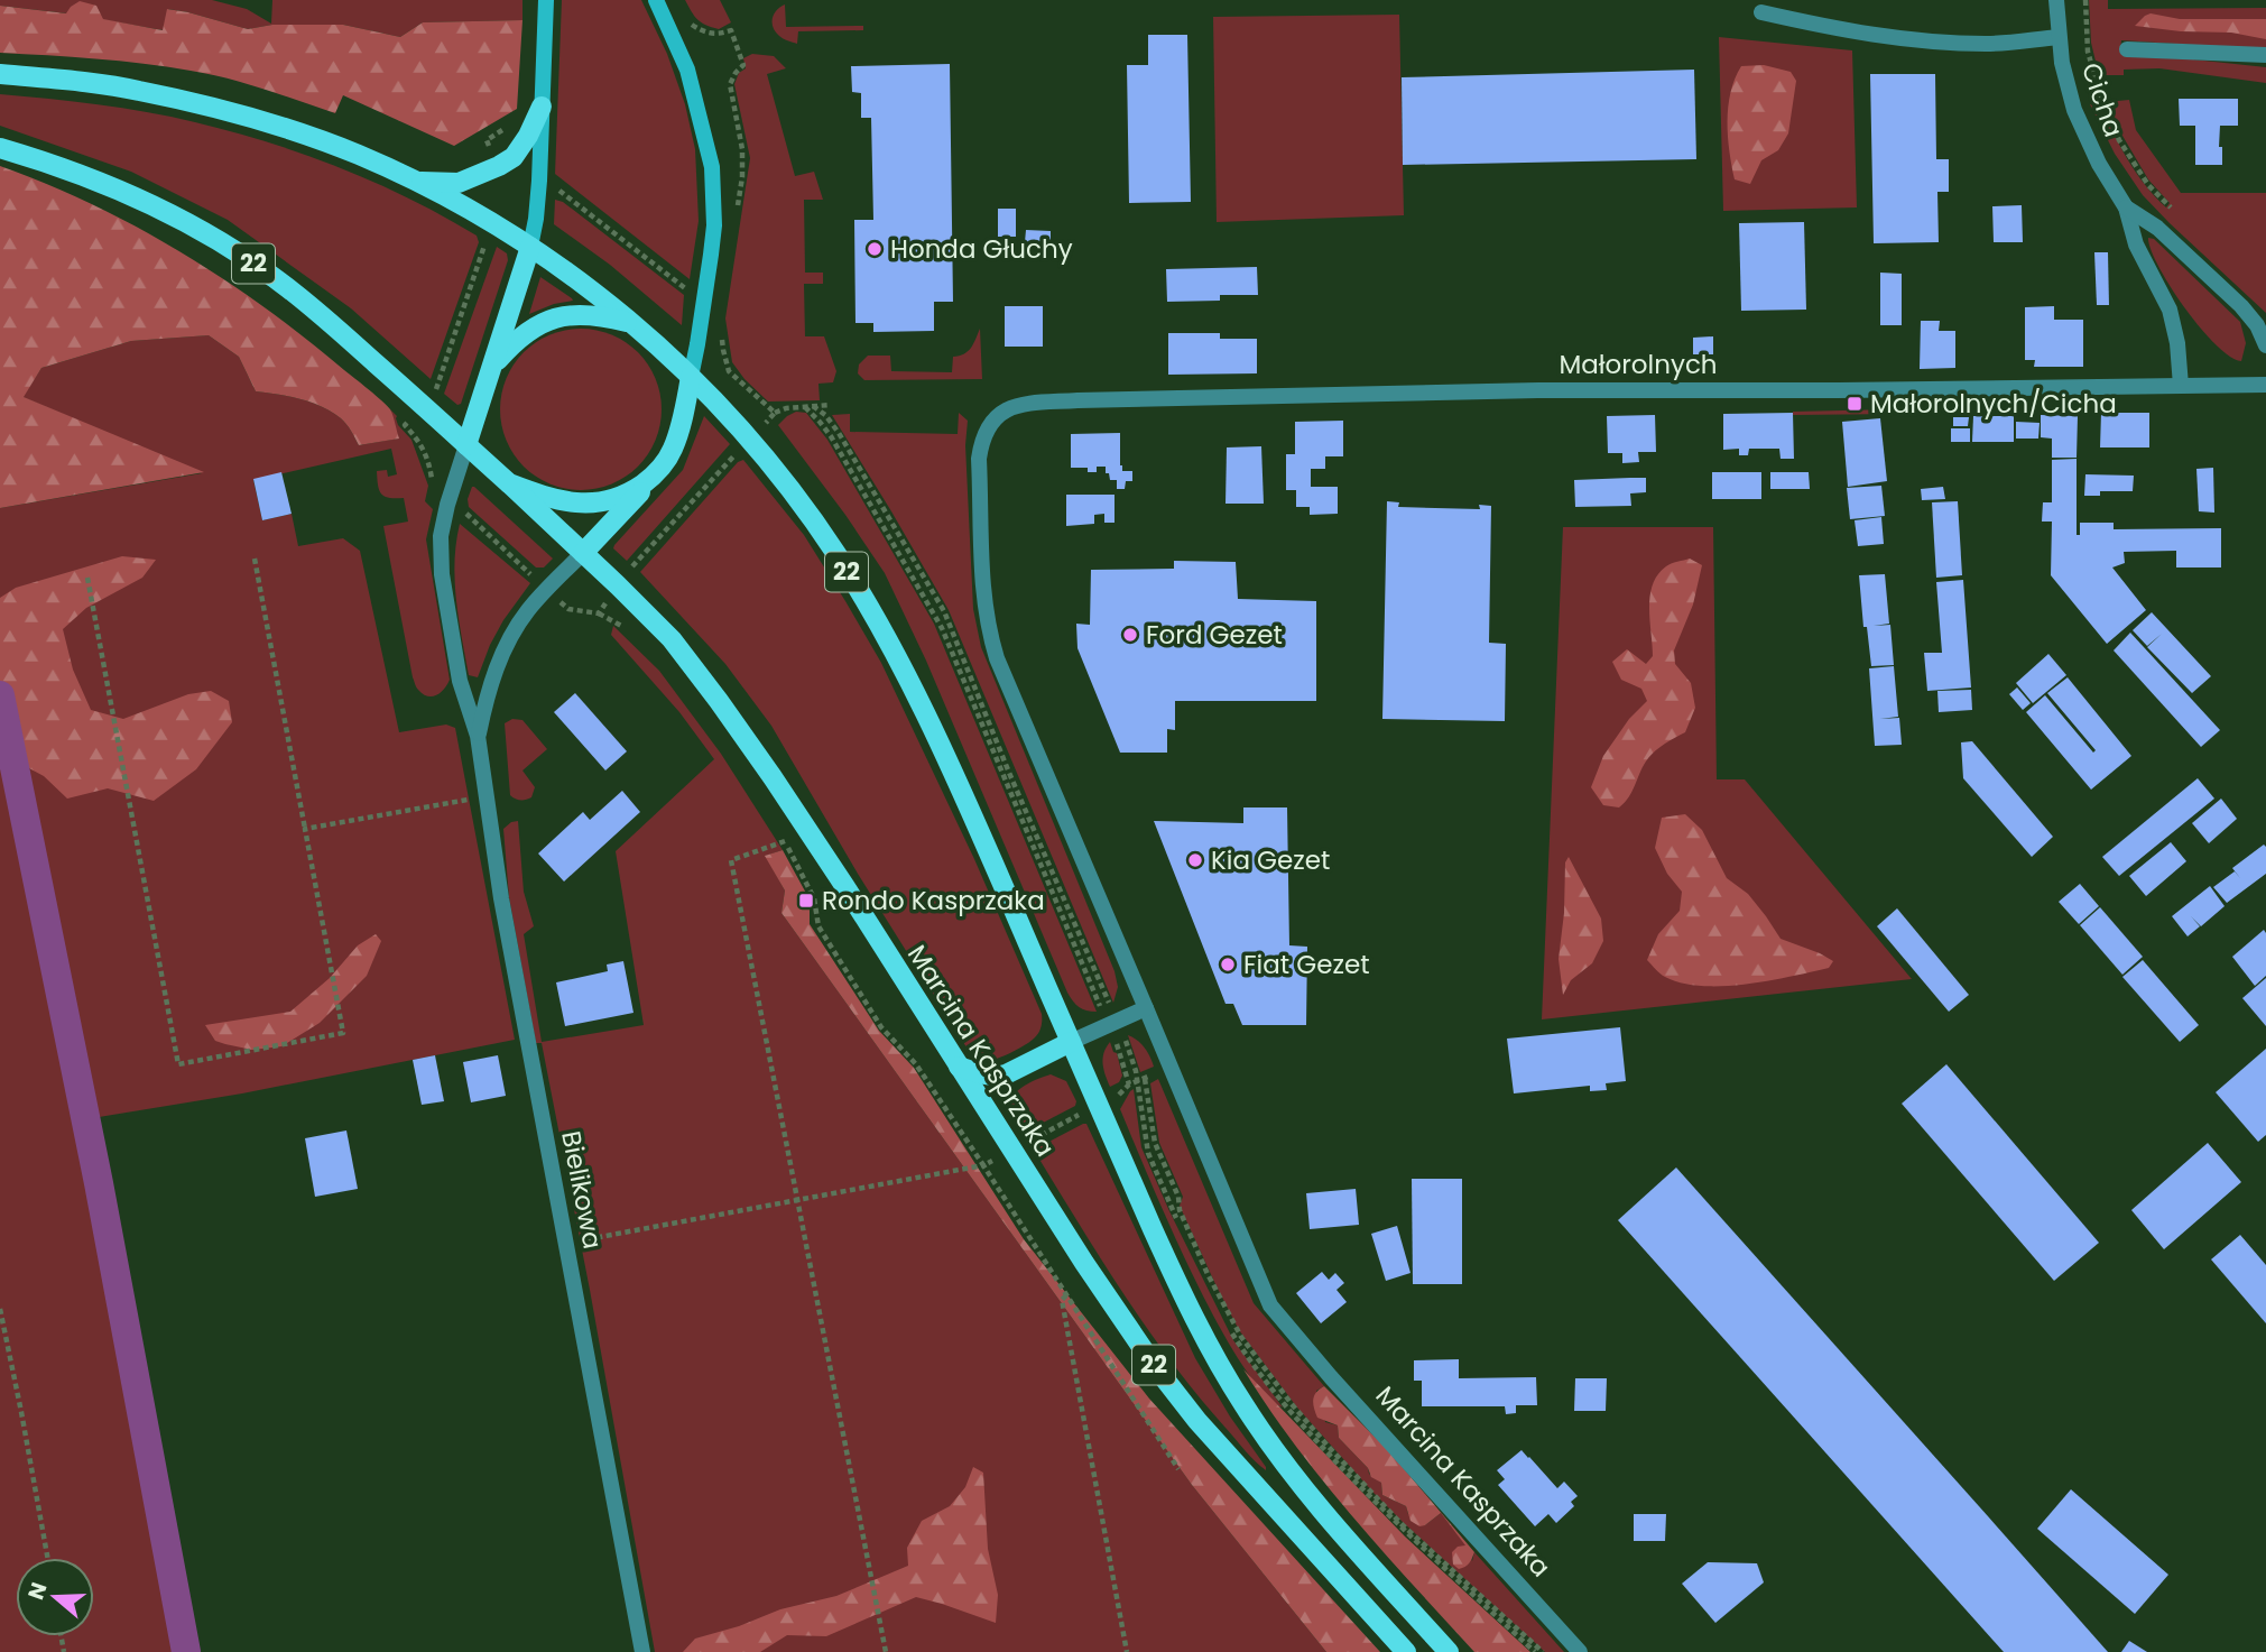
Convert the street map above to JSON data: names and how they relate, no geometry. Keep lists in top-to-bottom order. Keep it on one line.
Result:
{"streets":{"main road":["22","Marcina Kasprzaka"],"street":["Cicha","Małorolnych","Bielikowa"]},"crossings":[["22","Marcina Kasprzaka"],["22","Bielikowa"],["Małorolnych","Marcina Kasprzaka"],["Marcina Kasprzaka","Bielikowa"]],"places":{"other":["Honda Głuchy","Ford Gezet","Kia Gezet","Fiat Gezet"],"transit":["Małorolnych/Cicha","Rondo Kasprzaka"]},"north":"left"}
